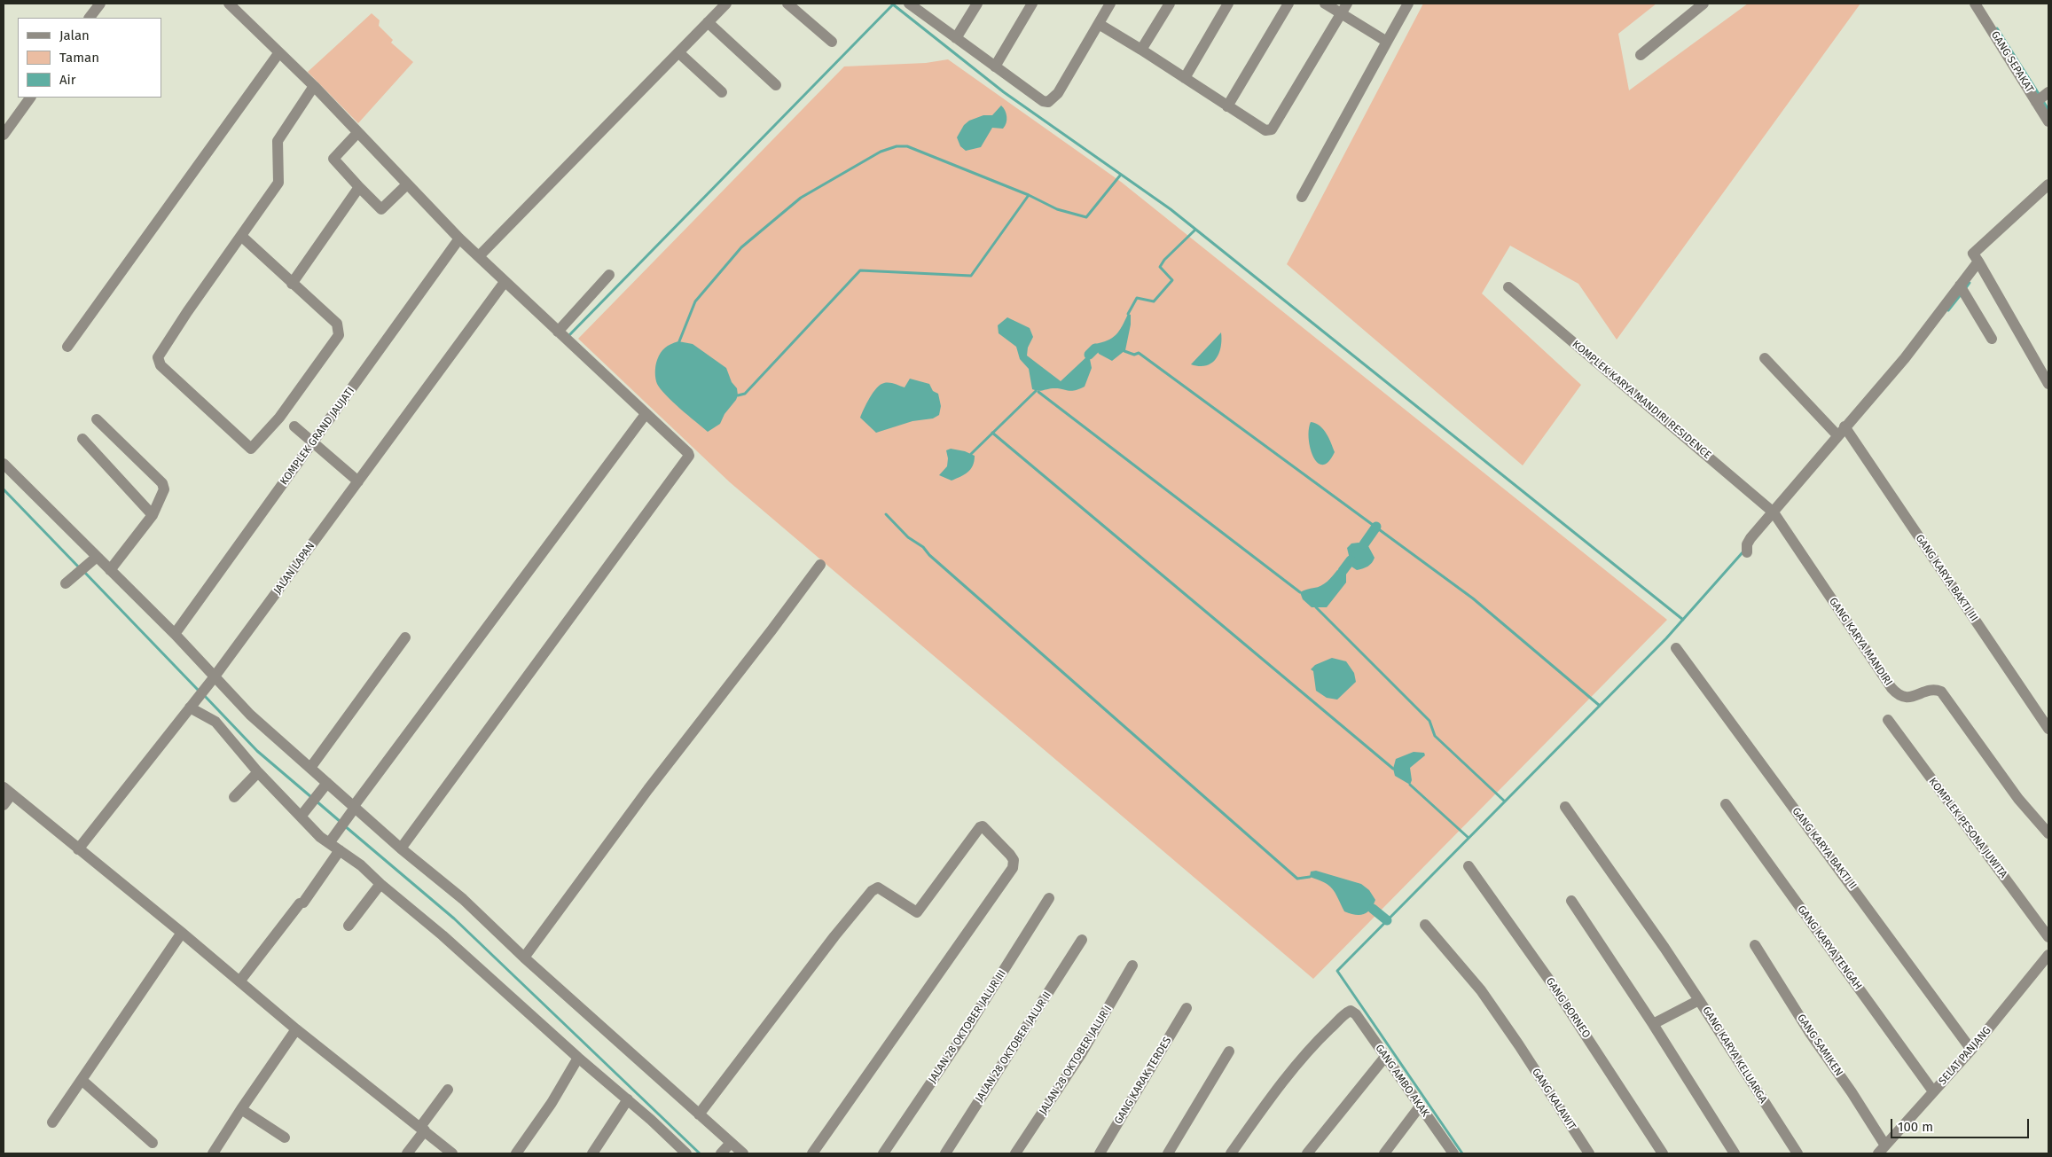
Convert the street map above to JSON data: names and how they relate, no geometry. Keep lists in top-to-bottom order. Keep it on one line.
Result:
{"streets":{"street":["GANG SEPAKAT","KOMPLEK KARYA MANDIRI RESIDENCE","KOMPLEK GRAND JAUJATI","JALAN LAPAN","GANG KARYA BAKTI III","GANG KARYA MANDIRI","KOMPLEK PESONA JUWITA","GANG KARYA BAKTI II","GANG KARYA TENGAH","GANG BORNEO","JALAN 28 OKTOBER JALUR III","GANG SAMIKEN","JALAN 28 OKTOBER JALUR II","GANG KARYA KELUARGA","SELAT PANJANG","JALAN 28 OKTOBER JALUR I","GANG KARAK TERDES","GANG AMBO AKAK","GANG KALAWIT"]},"crossings":[["KOMPLEK KARYA MANDIRI RESIDENCE","GANG KARYA MANDIRI"],["GANG KARYA BAKTI II","SELAT PANJANG"],["GANG KARYA TENGAH","SELAT PANJANG"],["GANG SAMIKEN","SELAT PANJANG"]],"legend":["Jalan","Taman","Air"],"scale_bar":"100 m"}
